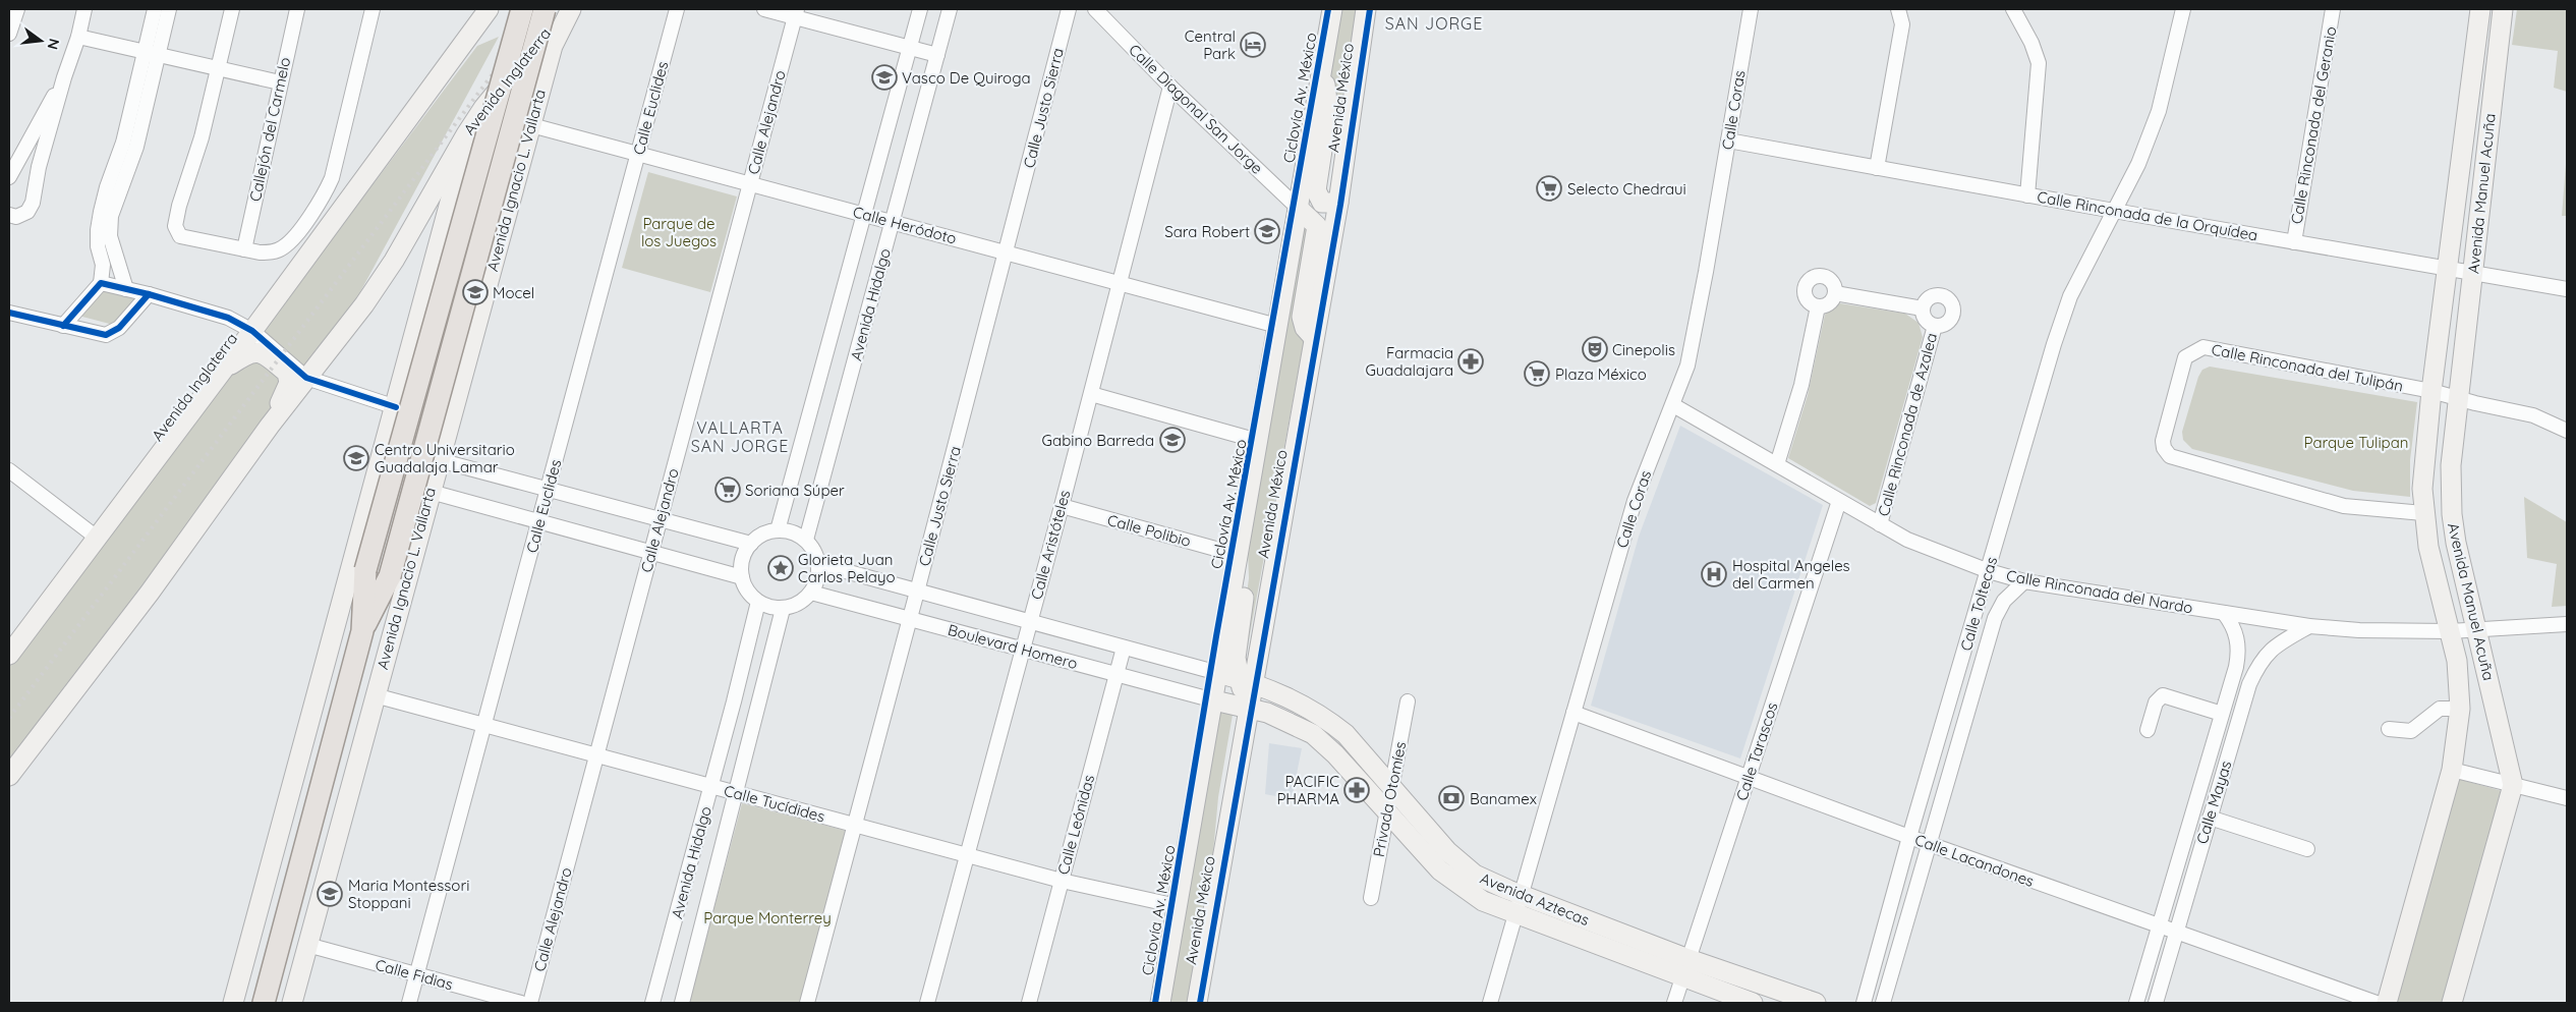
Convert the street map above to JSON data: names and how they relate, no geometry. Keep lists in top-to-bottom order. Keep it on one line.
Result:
{"streets":{"main road":["Avenida Ignacio L. Vallarta"],"street":["Avenida Inglaterra","Avenida México","Calle Euclides","Calle Justo Sierra","Calle Diagonal San Jorge","Calle Coras","Calle Alejandro","Calle Rinconada del Geranio","Callejón del Carmelo","Avenida Manuel Acuña","Calle Rinconada de la Orquídea","Calle Heródoto","Avenida Hidalgo","Calle Rinconada del Tulipán","Calle Rinconada de Azalea","Calle Polibio","Calle Aristóteles","Calle Rinconada del Nardo","Calle Toltecas","Boulevard Homero","Calle Tarascos","Privada Otomíes","Calle Mayas","Calle Tucídides","Calle Leónidas","Calle Lacandones","Avenida Aztecas","Calle Fidias"],"cycle path":["Ciclovía Av. México"]},"crossings":[["Avenida México","Calle Diagonal San Jorge"],["Avenida México","Calle Heródoto"],["Avenida México","Calle Polibio"],["Avenida México","Boulevard Homero"],["Avenida México","Calle Tucídides"],["Avenida México","Avenida Aztecas"],["Calle Euclides","Calle Heródoto"],["Calle Euclides","Calle Tucídides"],["Calle Euclides","Calle Fidias"],["Calle Justo Sierra","Calle Heródoto"],["Calle Justo Sierra","Boulevard Homero"],["Calle Justo Sierra","Calle Tucídides"],["Calle Diagonal San Jorge","Calle Aristóteles"],["Calle Coras","Calle Rinconada de la Orquídea"],["Calle Coras","Calle Rinconada del Nardo"],["Calle Coras","Calle Lacandones"],["Calle Coras","Avenida Aztecas"],["Calle Alejandro","Calle Heródoto"],["Calle Alejandro","Calle Tucídides"],["Calle Rinconada del Geranio","Calle Rinconada de la Orquídea"],["Avenida Ignacio L. Vallarta","Calle Heródoto"],["Avenida Ignacio L. Vallarta","Calle Tucídides"],["Avenida Ignacio L. Vallarta","Calle Fidias"],["Avenida Manuel Acuña","Calle Rinconada de la Orquídea"],["Avenida Manuel Acuña","Calle Rinconada del Tulipán"],["Avenida Manuel Acuña","Calle Rinconada del Nardo"],["Calle Rinconada de la Orquídea","Calle Toltecas"],["Calle Heródoto","Avenida Hidalgo"],["Calle Heródoto","Calle Aristóteles"],["Avenida Hidalgo","Boulevard Homero"],["Avenida Hidalgo","Calle Tucídides"],["Calle Rinconada de Azalea","Calle Rinconada del Nardo"],["Calle Polibio","Calle Aristóteles"],["Calle Aristóteles","Boulevard Homero"],["Calle Aristóteles","Calle Tucídides"],["Calle Rinconada del Nardo","Calle Toltecas"],["Calle Rinconada del Nardo","Calle Tarascos"],["Calle Rinconada del Nardo","Calle Mayas"],["Calle Toltecas","Calle Lacandones"],["Boulevard Homero","Calle Leónidas"],["Boulevard Homero","Avenida Aztecas"],["Calle Tarascos","Calle Lacandones"],["Calle Tarascos","Avenida Aztecas"],["Privada Otomíes","Avenida Aztecas"],["Calle Mayas","Calle Lacandones"],["Calle Tucídides","Calle Leónidas"]],"districts":["SAN JORGE","VALLARTA SAN JORGE"],"parks":["Parque de los Juegos","Parque Tulipan","Parque Monterrey"],"places":{"hotel":["Central Park"],"school or university":["Vasco De Quiroga","Sara Robert","Mocel","Gabino Barreda","Centro Universitario Guadalaja Lamar","Maria Montessori Stoppani"],"supermarket":["Selecto Chedraui","Plaza México","Soriana Súper"],"theatre":["Cinepolis"],"pharmacy":["Farmacia Guadalajara","PACIFIC PHARMA"],"place":["Glorieta Juan Carlos Pelayo"],"hospital":["Hospital Angeles del Carmen"],"bank":["Banamex"]},"north":"right"}
